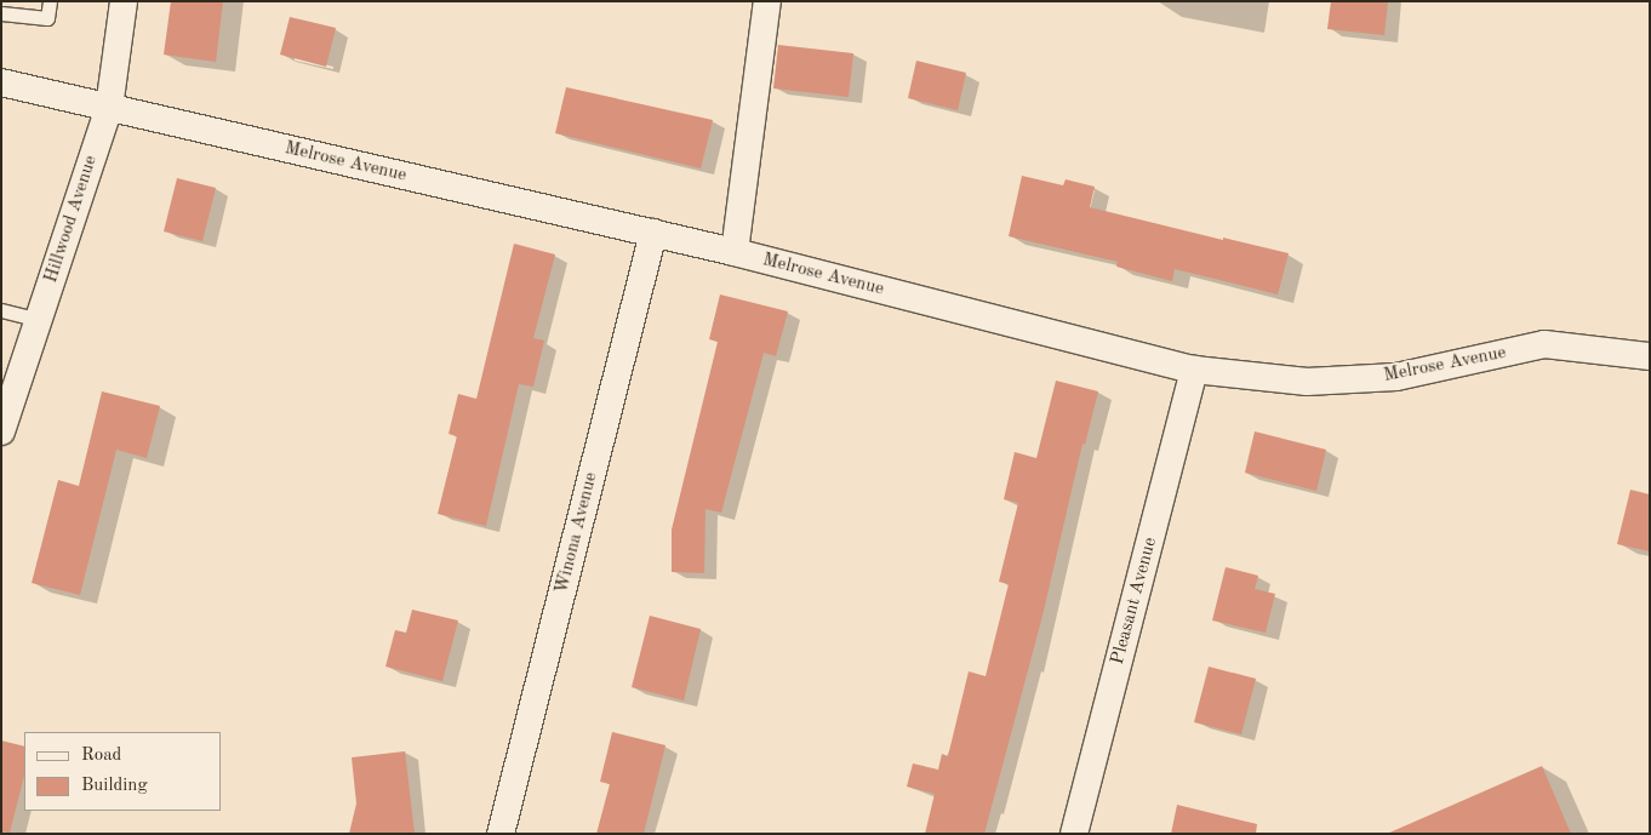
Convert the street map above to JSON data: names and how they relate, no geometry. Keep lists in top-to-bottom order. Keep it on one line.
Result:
{"streets":{"street":["Melrose Avenue","Hillwood Avenue","Winona Avenue","Pleasant Avenue"]},"crossings":[["Melrose Avenue","Hillwood Avenue"],["Melrose Avenue","Winona Avenue"],["Melrose Avenue","Pleasant Avenue"]],"legend":["Road","Building"]}
